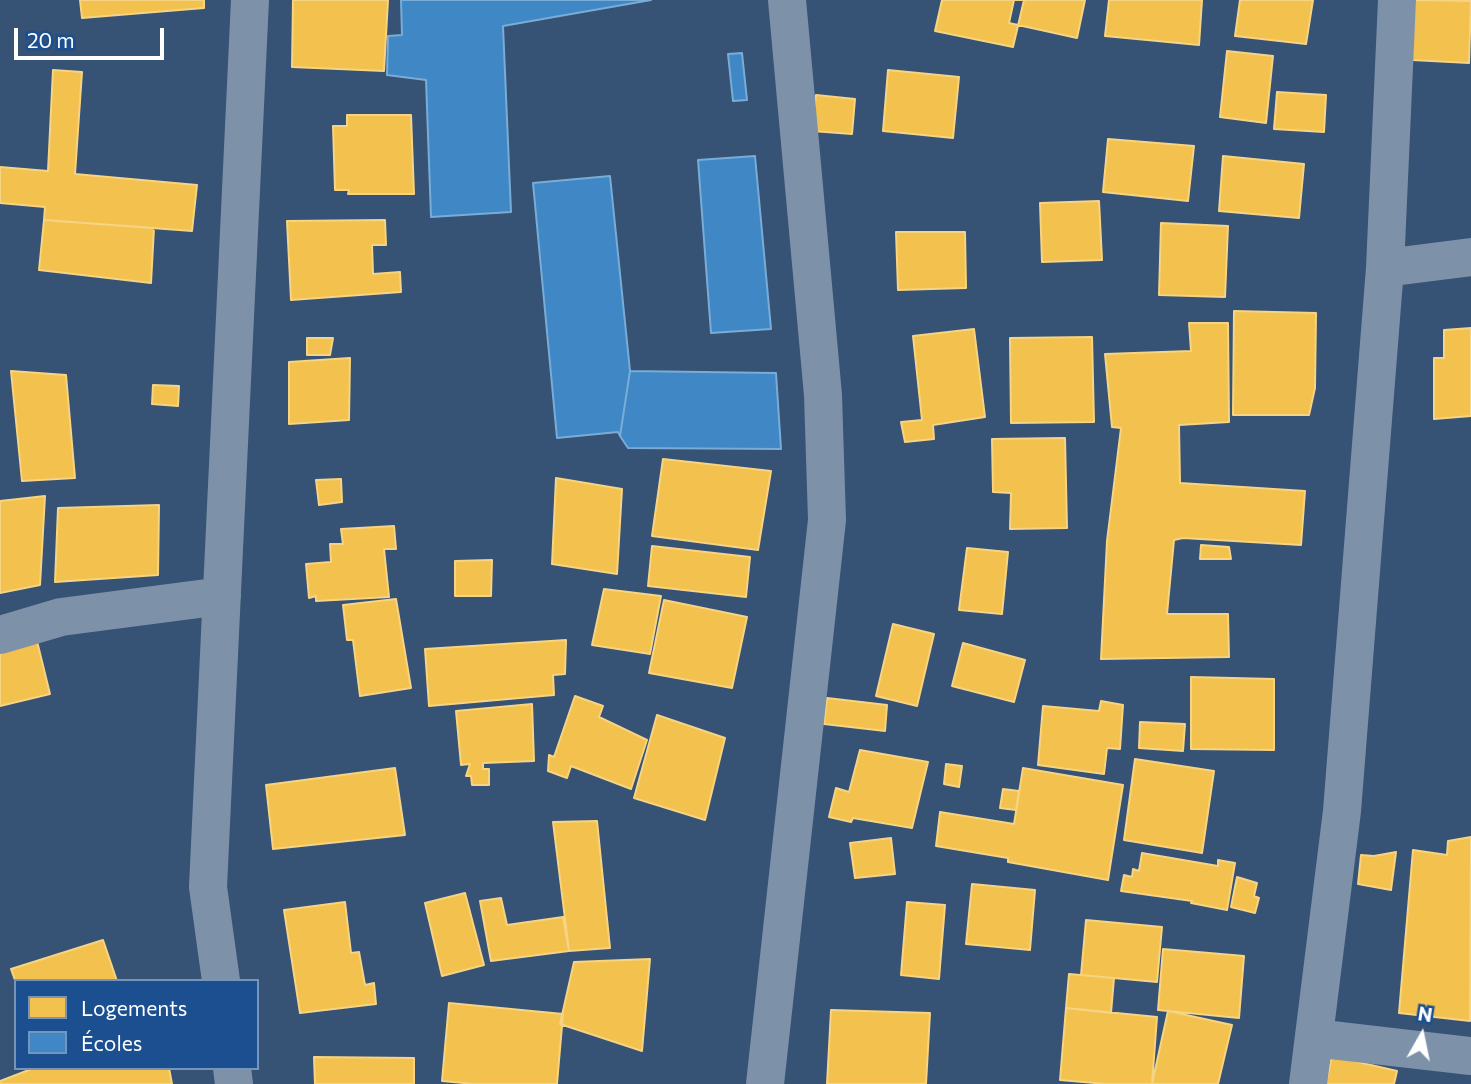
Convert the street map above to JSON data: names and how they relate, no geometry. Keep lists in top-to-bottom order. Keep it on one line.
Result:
{"legend":["Logements","Écoles"],"scale_bar":"20 m","north":"top"}
